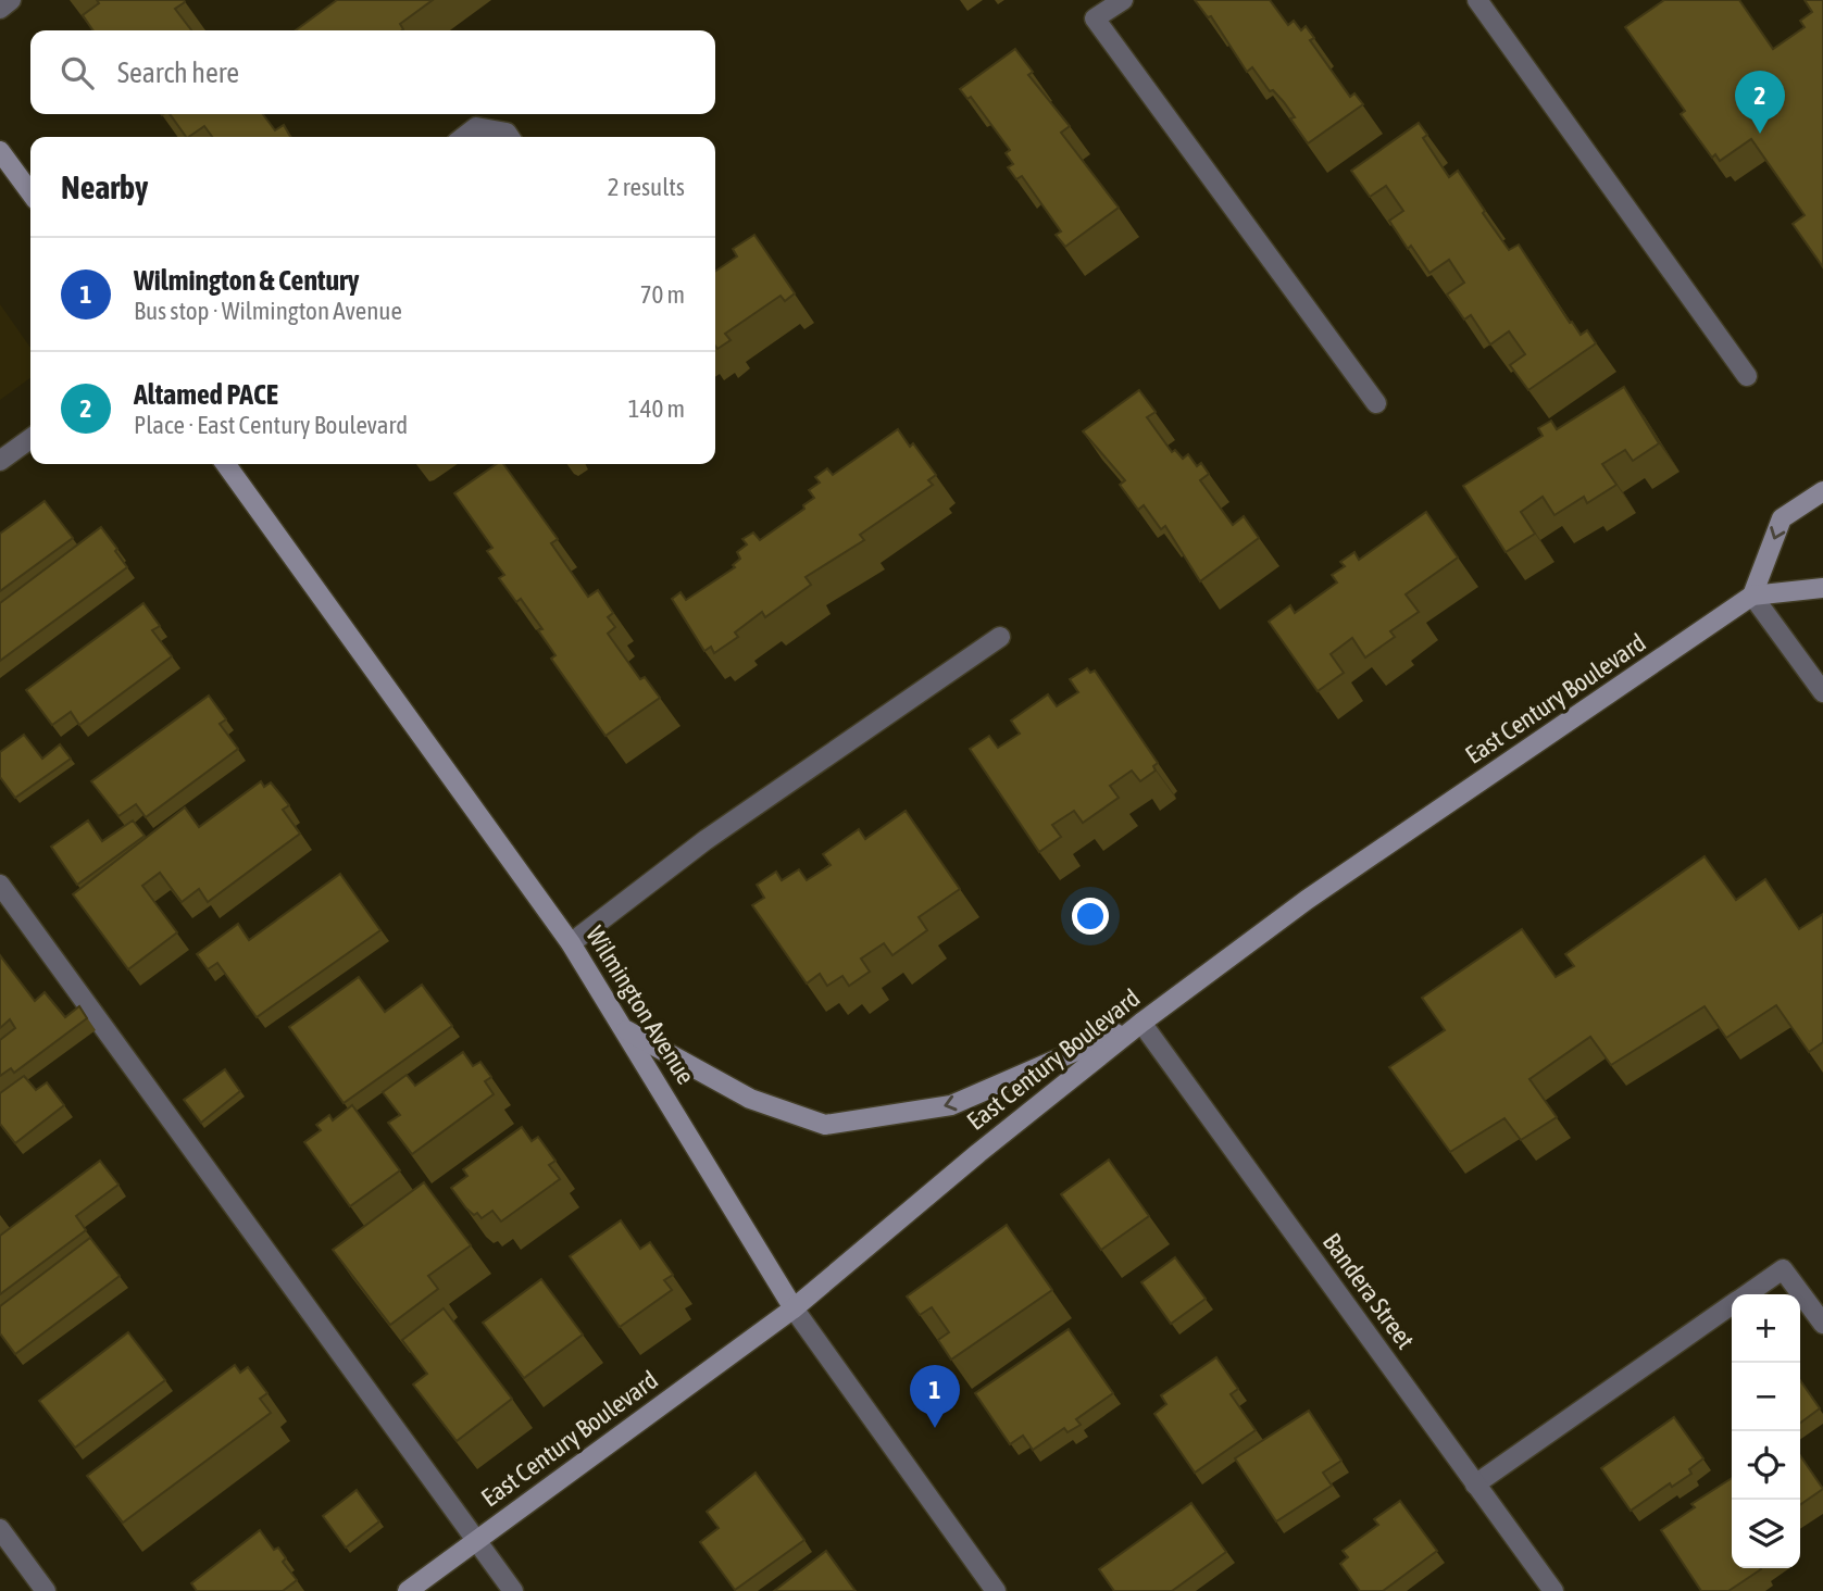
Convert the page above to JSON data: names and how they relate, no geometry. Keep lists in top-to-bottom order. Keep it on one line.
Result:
{"streets":{"main road":["East Century Boulevard","Wilmington Avenue"],"street":["Bandera Street"]},"crossings":[["East Century Boulevard","Wilmington Avenue"],["East Century Boulevard","Bandera Street"]],"page":{"search":"Search here","pins":["2","1"],"heading":["Nearby","2 results"],"list":[{"mark":"1","name":"Wilmington & Century","note":"Bus stop · Wilmington Avenue","value":"70 m"},{"mark":"2","name":"Altamed PACE","note":"Place · East Century Boulevard","value":"140 m"}],"map_buttons":["+","−"]}}
